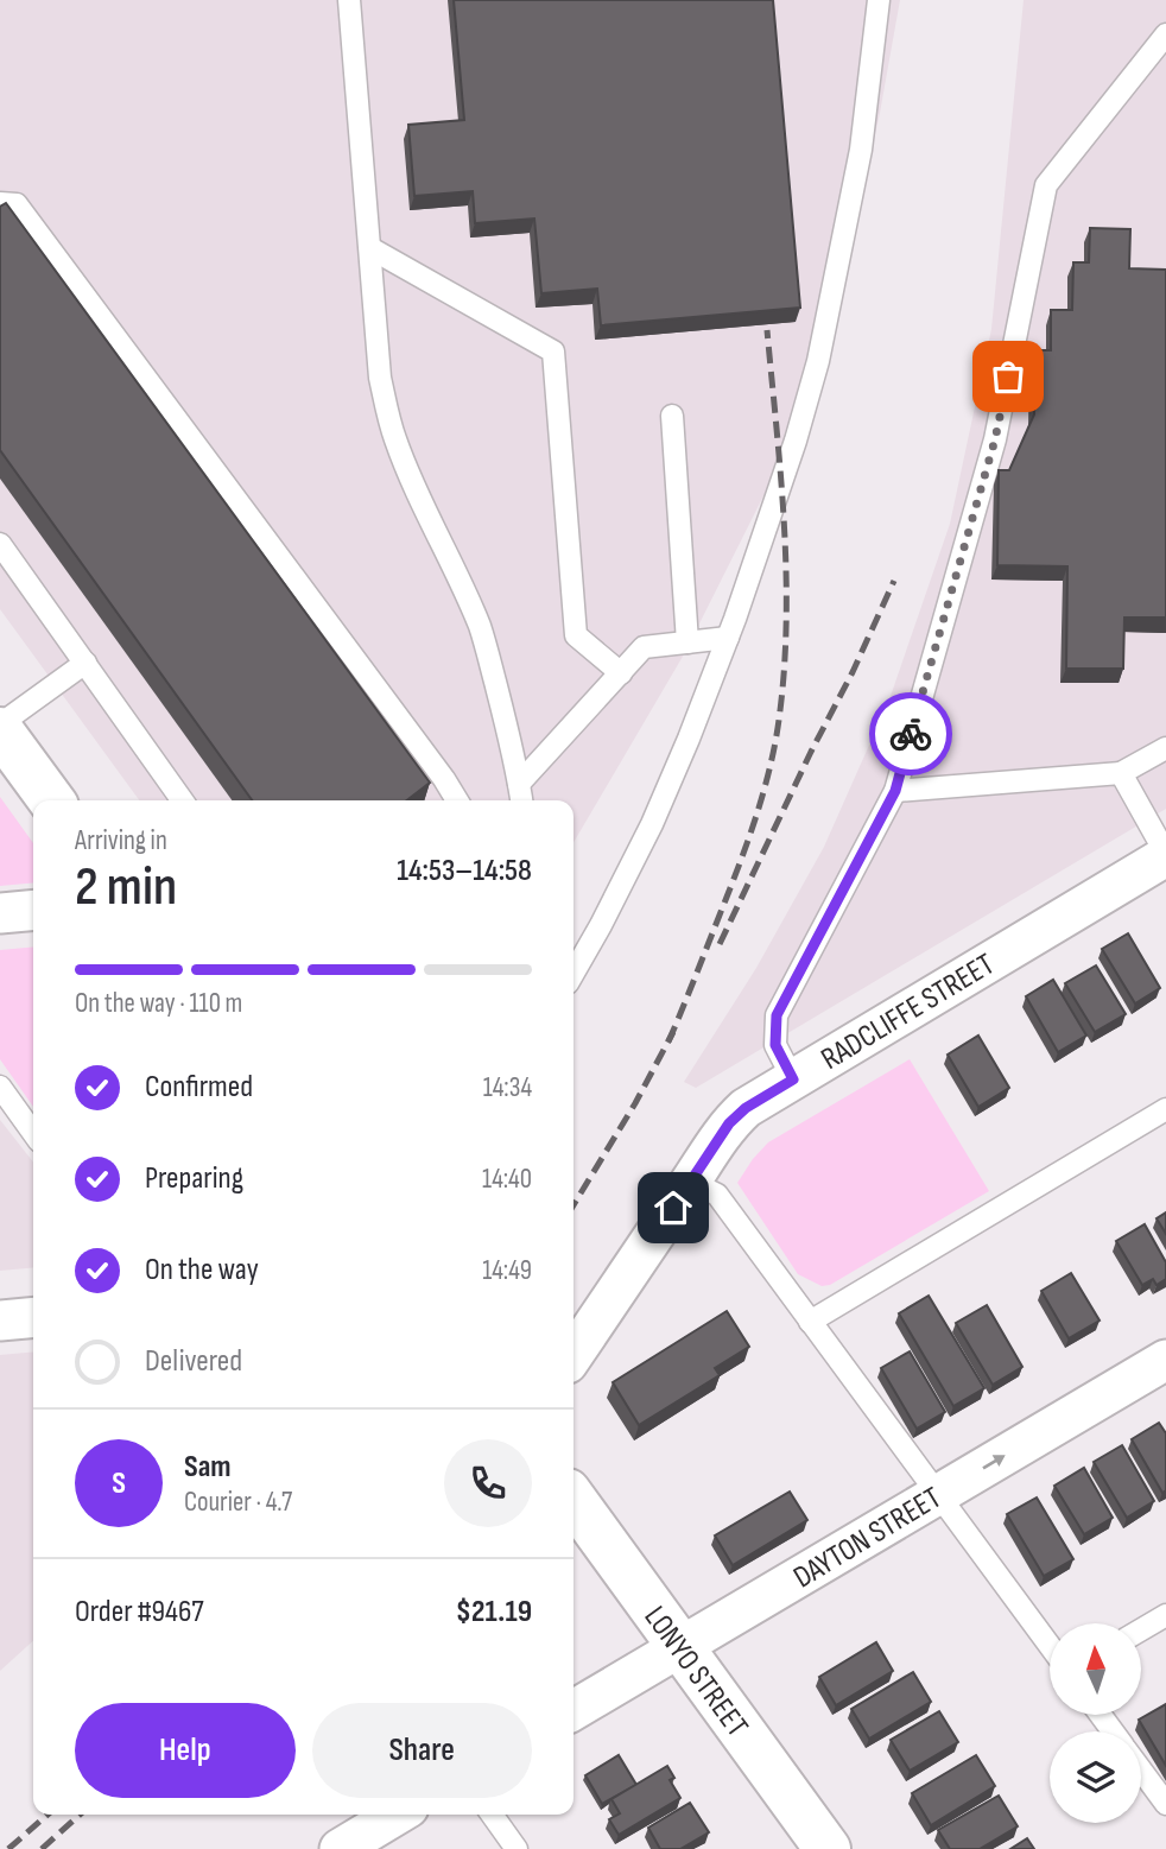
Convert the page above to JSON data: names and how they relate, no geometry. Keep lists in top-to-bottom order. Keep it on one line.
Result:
{"streets":{"street":["RADCLIFFE STREET","DAYTON STREET","LONYO STREET"]},"crossings":[["DAYTON STREET","LONYO STREET"]],"one_way":["DAYTON STREET"],"north":"top","page":{"heading":["2 min","Arriving in","14:53–14:58"],"panel":["Sam","Courier · 4.7","Order #9467","$21.19"],"bar":"On the way · 110 m","list":[["Confirmed","14:34"],["Preparing","14:40"],["On the way","14:49"],"Delivered"],"round":"S","buttons":["Help","Share"]}}
